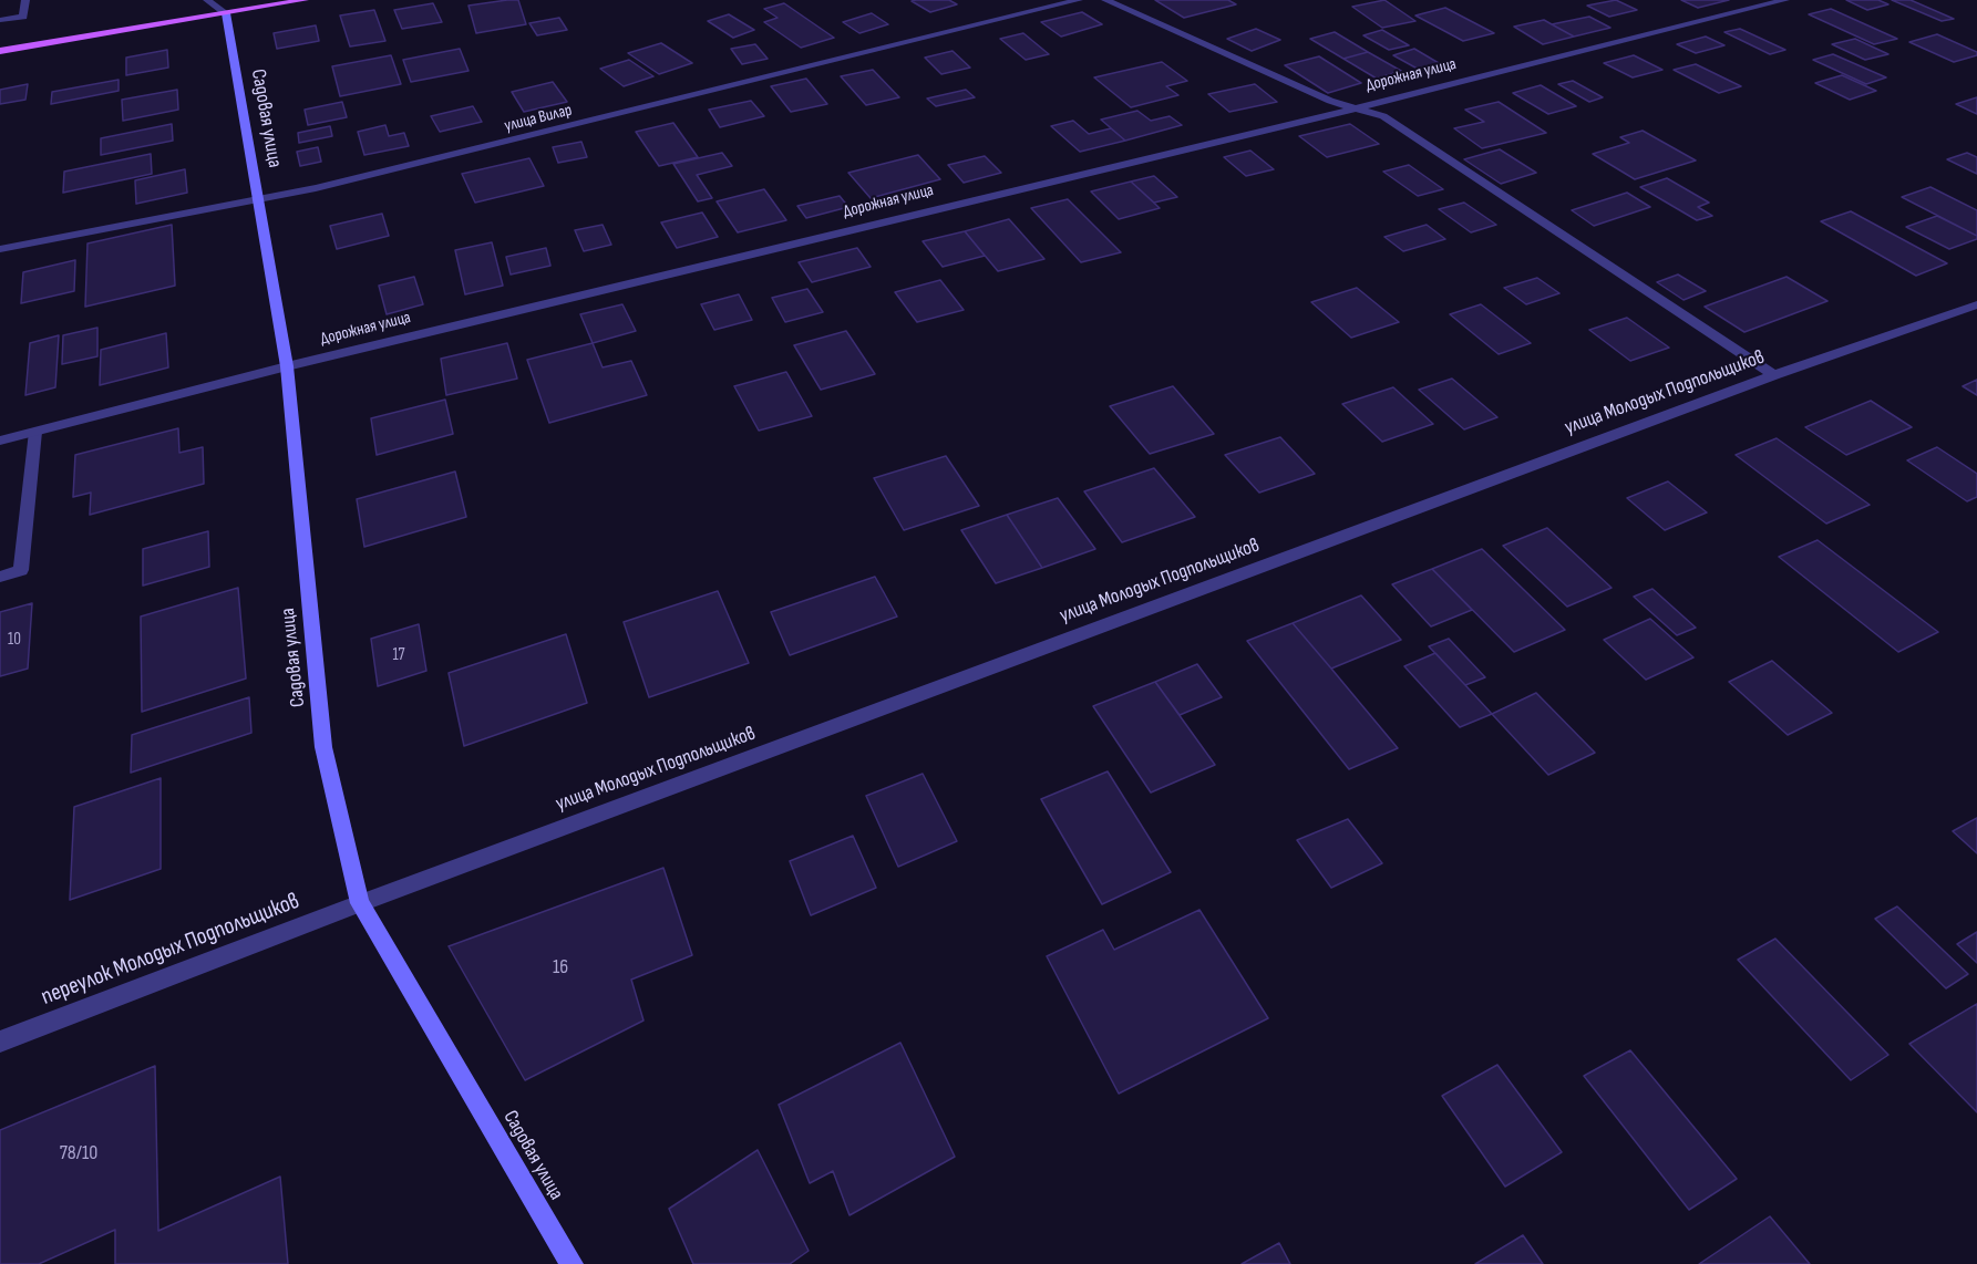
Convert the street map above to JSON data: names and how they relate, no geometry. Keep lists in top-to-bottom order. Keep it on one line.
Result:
{"streets":{"main road":["Садовая улица"],"street":["Дорожная улица","улица Вилар","улица Молодых Подпольщиков","переулок Молодых Подпольщиков"]},"crossings":[["Дорожная улица","Садовая улица"],["Садовая улица","улица Вилар"],["Садовая улица","улица Молодых Подпольщиков"],["Садовая улица","переулок Молодых Подпольщиков"],["улица Молодых Подпольщиков","переулок Молодых Подпольщиков"]],"house_numbers":["10","17","16","78/10"]}
